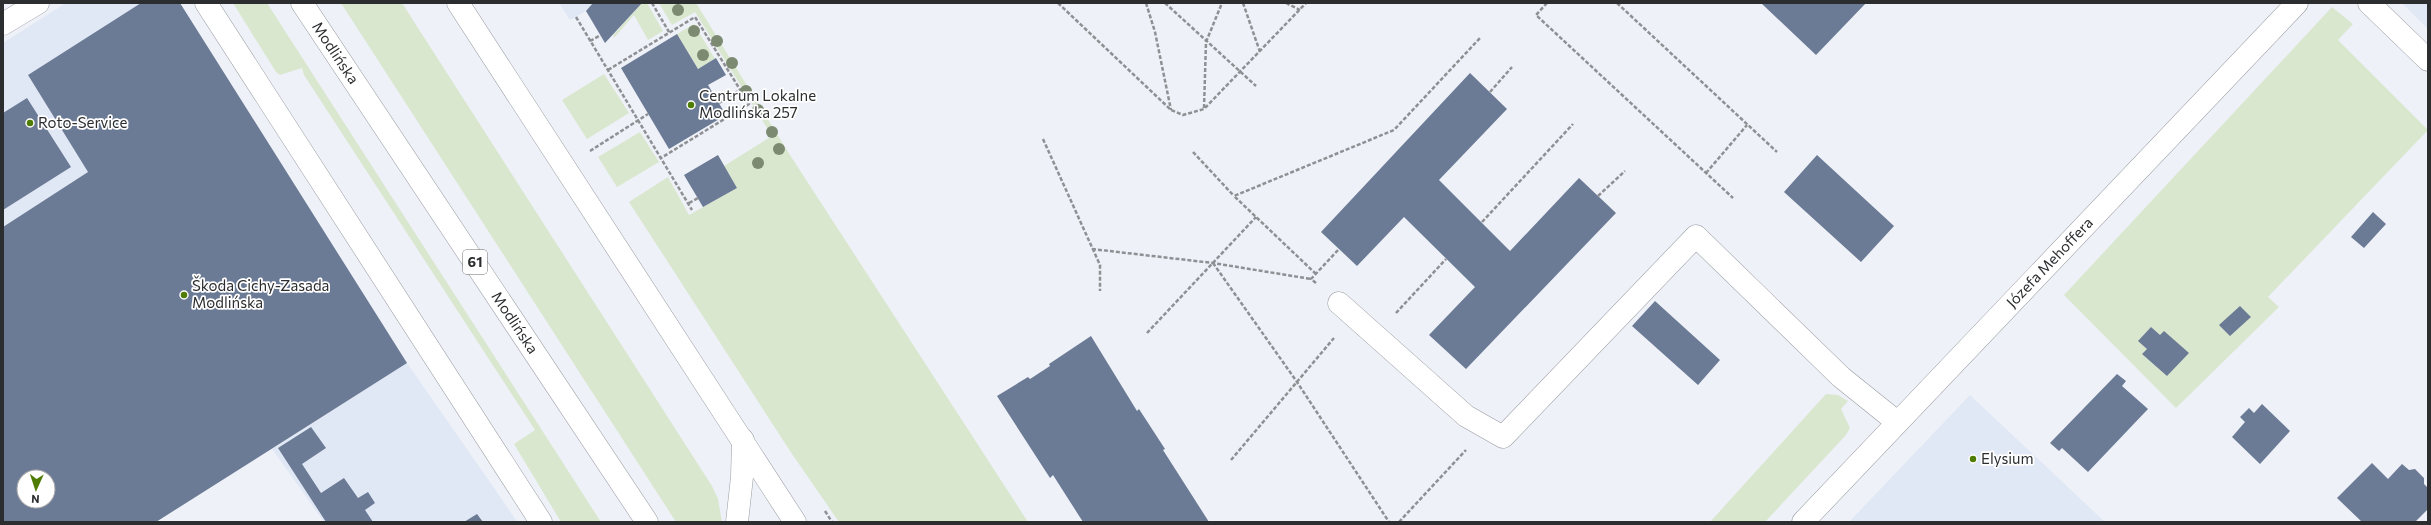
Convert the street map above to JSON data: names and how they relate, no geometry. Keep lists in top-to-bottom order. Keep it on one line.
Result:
{"streets":{"main road":["Modlińska","61","Józefa Mehoffera"]},"places":["Centrum Lokalne Modlińska 257","Roto-Service","Škoda Cichy-Zasada Modlińska","Elysium"],"north":"bottom"}
